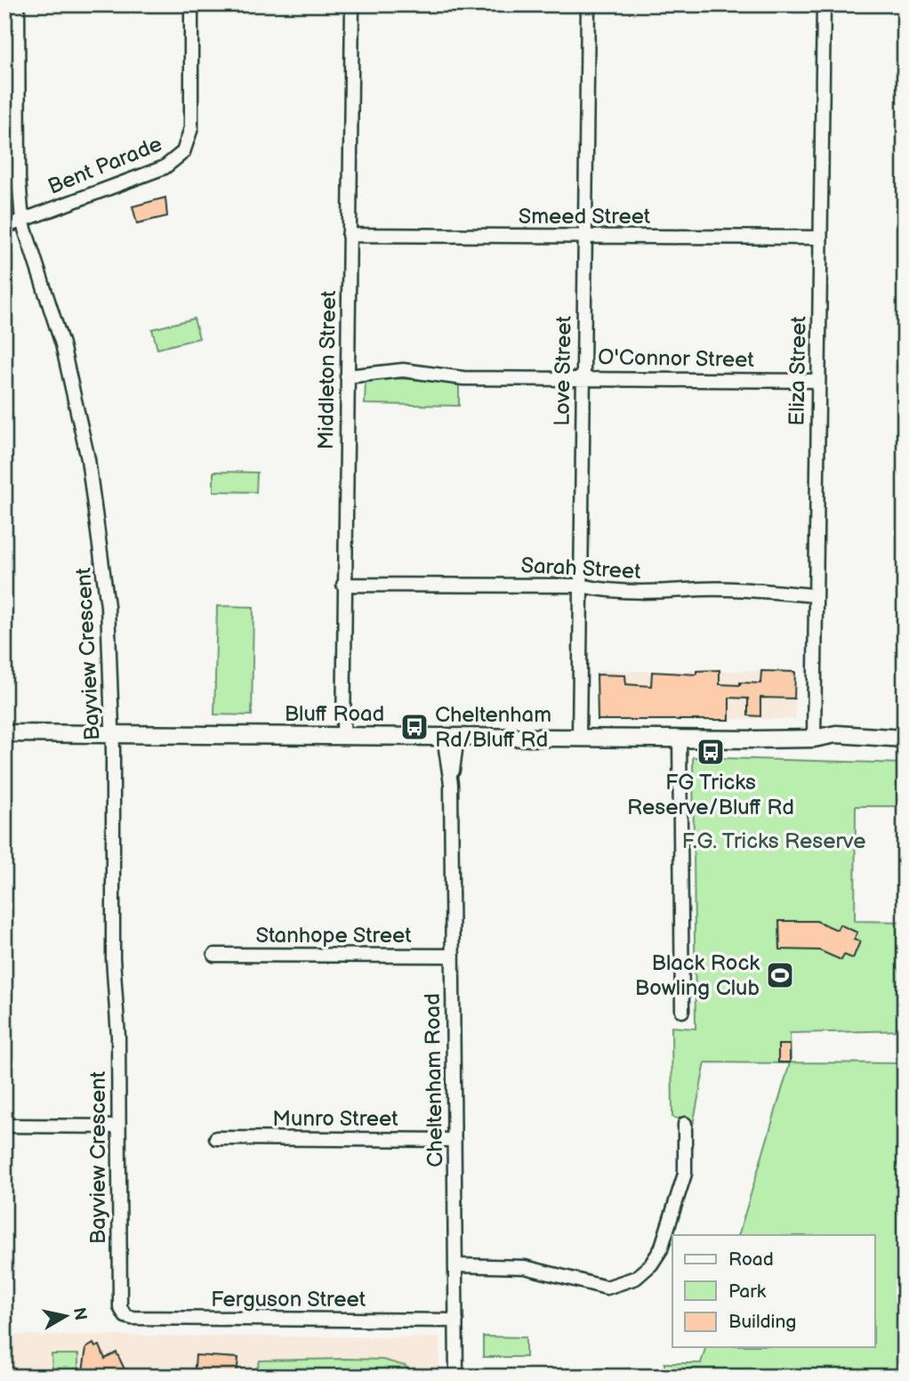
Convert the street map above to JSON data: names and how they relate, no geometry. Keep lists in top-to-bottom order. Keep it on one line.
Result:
{"streets":{"main road":["Bluff Road"],"street":["Bent Parade","Smeed Street","O'Connor Street","Middleton Street","Love Street","Eliza Street","Sarah Street","Bayview Crescent","Stanhope Street","Cheltenham Road","Munro Street","Ferguson Street"]},"crossings":[["Bent Parade","Bayview Crescent"],["Smeed Street","Middleton Street"],["Smeed Street","Love Street"],["Smeed Street","Eliza Street"],["O'Connor Street","Middleton Street"],["O'Connor Street","Love Street"],["O'Connor Street","Eliza Street"],["Middleton Street","Sarah Street"],["Middleton Street","Bluff Road"],["Love Street","Sarah Street"],["Love Street","Bluff Road"],["Eliza Street","Sarah Street"],["Eliza Street","Bluff Road"],["Bayview Crescent","Bluff Road"],["Bayview Crescent","Ferguson Street"],["Bluff Road","Cheltenham Road"],["Stanhope Street","Cheltenham Road"],["Cheltenham Road","Munro Street"],["Cheltenham Road","Ferguson Street"]],"parks":["F.G. Tricks Reserve"],"places":{"bus stop":["Cheltenham Rd/Bluff Rd","FG Tricks Reserve/Bluff Rd"],"sports":["Black Rock Bowling Club"]},"legend":["Road","Park","Building"],"north":"right"}
